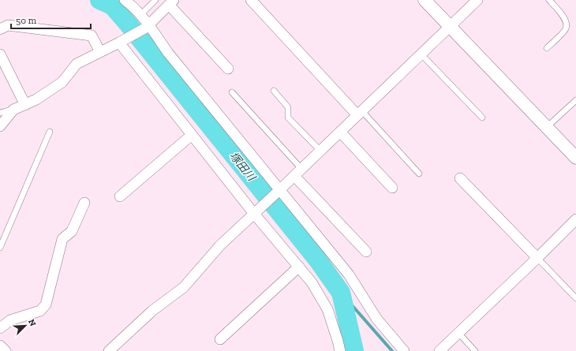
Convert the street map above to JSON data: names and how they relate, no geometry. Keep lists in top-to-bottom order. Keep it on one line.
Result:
{"water":["塚田川"],"scale_bar":"50 m","north":"top right"}
